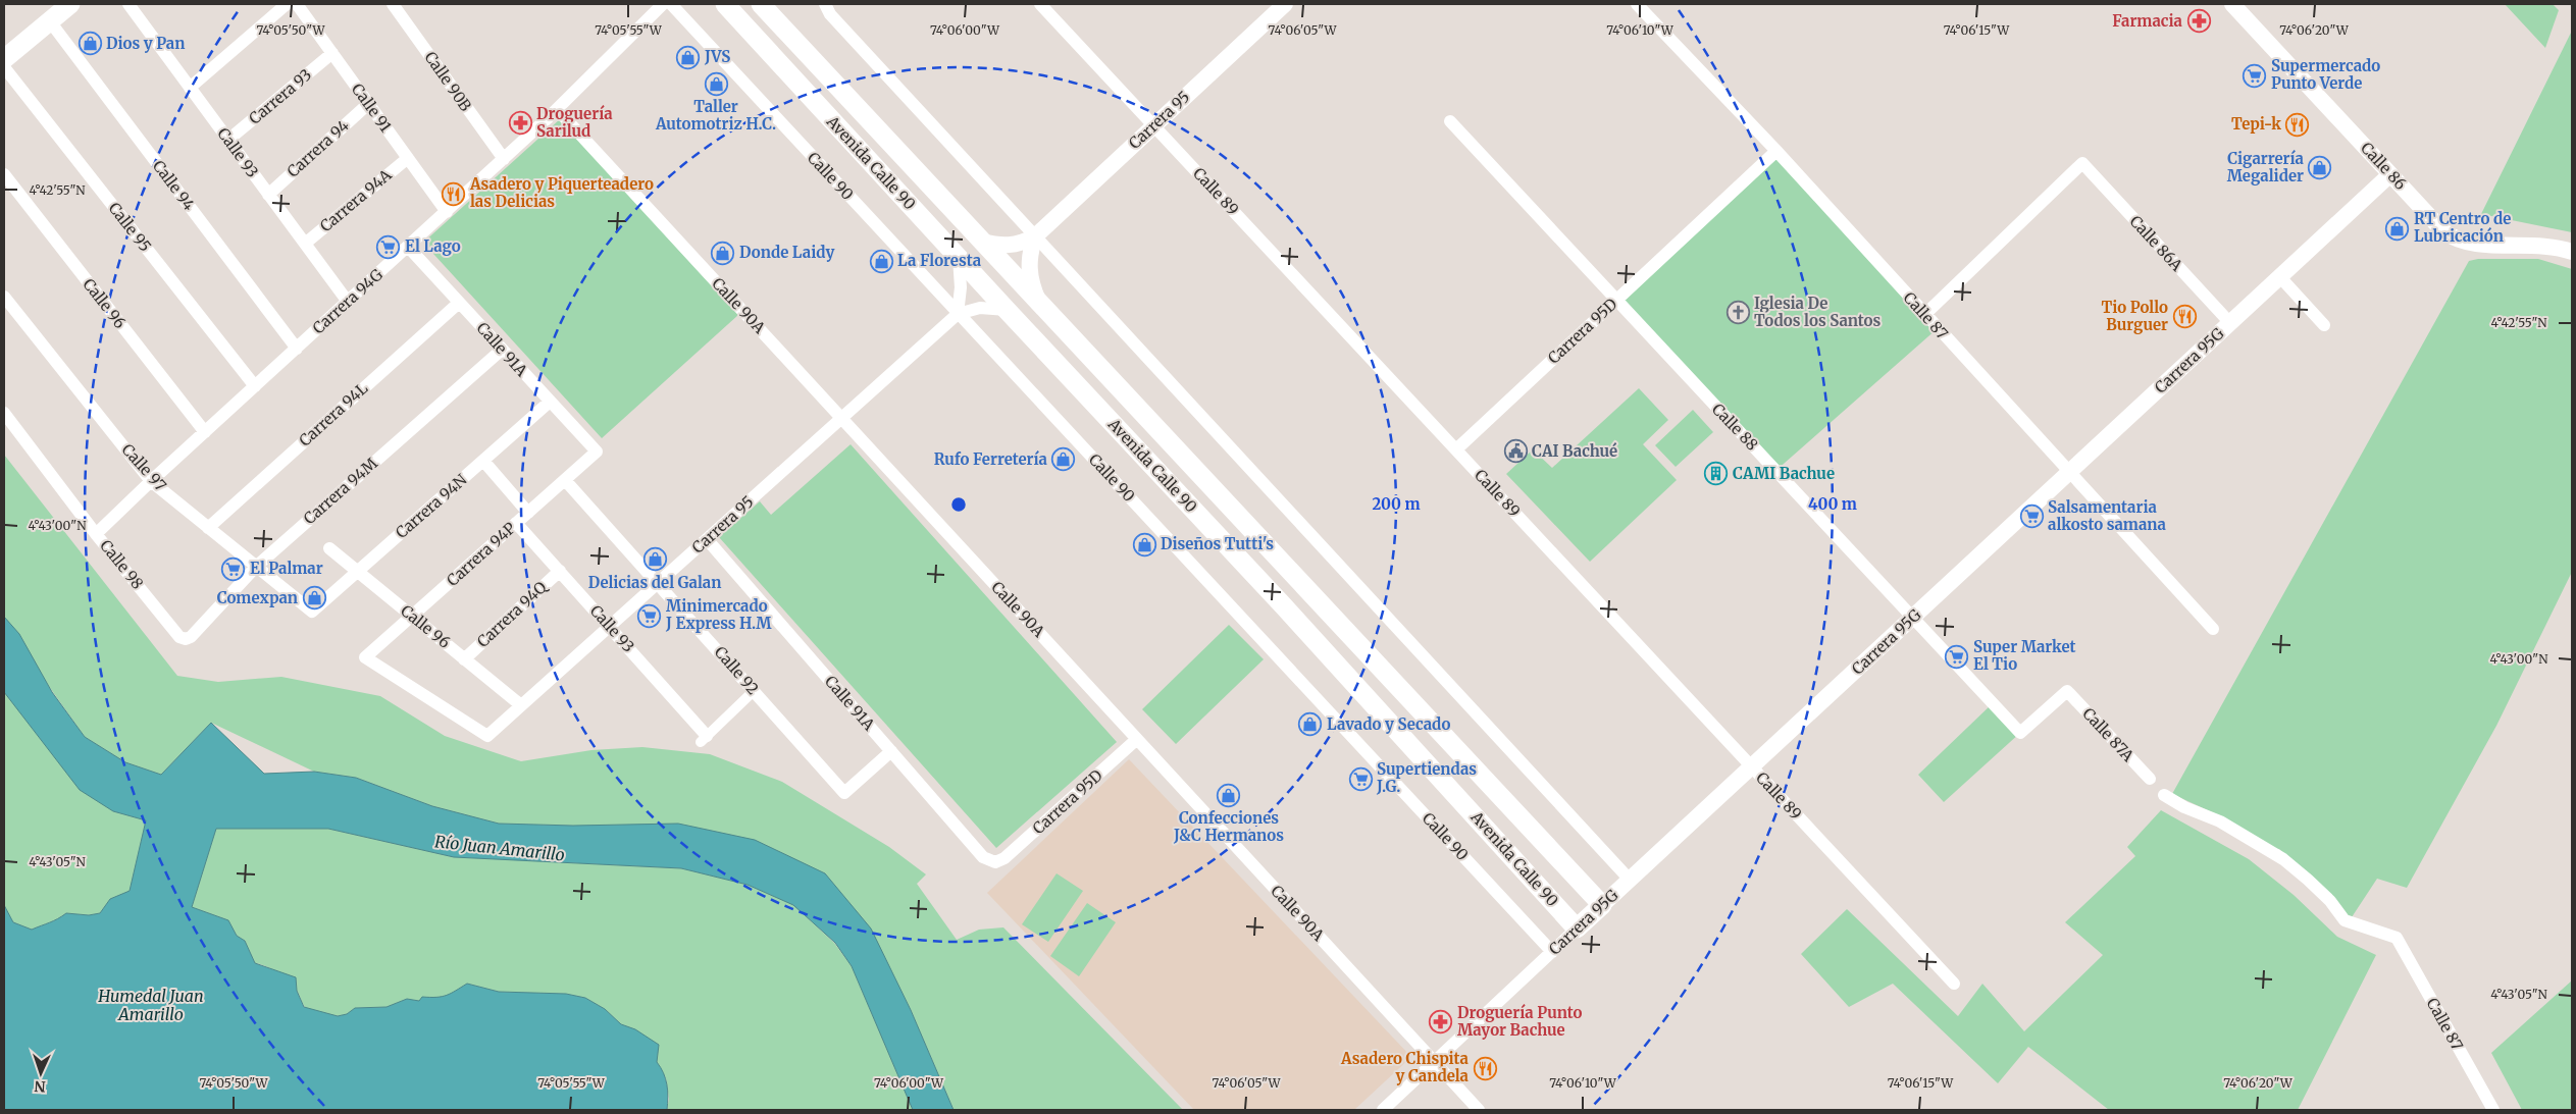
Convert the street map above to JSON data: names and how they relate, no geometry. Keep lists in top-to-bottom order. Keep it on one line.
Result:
{"streets":{"main road":["Avenida Calle 90","Carrera 95G"],"street":["Calle 90B","Carrera 93","Calle 91","Carrera 95","Carrera 94","Calle 93","Calle 86","Calle 90","Calle 94","Calle 89","Carrera 94A","Calle 95","Calle 86A","Carrera 94G","Calle 96","Calle 90A","Calle 87","Carrera 95D","Calle 91A","Carrera 94L","Calle 88","Calle 97","Carrera 94M","Carrera 94N","Carrera 94P","Calle 98","Carrera 94Q","Calle 92","Calle 87A"]},"crossings":[["Calle 90B","Carrera 94G"],["Carrera 93","Calle 91"],["Carrera 93","Calle 93"],["Calle 91","Carrera 94"],["Calle 91","Carrera 94A"],["Calle 91","Carrera 94G"],["Carrera 95","Calle 93"],["Carrera 95","Avenida Calle 90"],["Carrera 95","Calle 90"],["Carrera 95","Calle 89"],["Carrera 95","Calle 96"],["Carrera 95","Calle 90A"],["Carrera 95","Calle 91A"],["Carrera 95","Carrera 94P"],["Carrera 95","Calle 92"],["Carrera 94","Calle 93"],["Calle 93","Carrera 94A"],["Calle 93","Carrera 94G"],["Calle 93","Carrera 94P"],["Calle 93","Carrera 94Q"],["Avenida Calle 90","Carrera 95G"],["Calle 86","Carrera 95G"],["Calle 90","Carrera 95G"],["Calle 94","Carrera 94G"],["Calle 89","Carrera 95D"],["Calle 89","Carrera 95G"],["Calle 95","Carrera 94G"],["Calle 86A","Calle 87"],["Calle 86A","Carrera 95G"],["Carrera 94G","Calle 96"],["Carrera 94G","Calle 90A"],["Carrera 94G","Calle 91A"],["Carrera 94G","Calle 97"],["Carrera 94G","Calle 98"],["Calle 96","Carrera 94N"],["Calle 96","Carrera 94P"],["Calle 96","Carrera 94Q"],["Calle 90A","Carrera 95D"],["Calle 90A","Carrera 95G"],["Calle 87","Carrera 95D"],["Calle 87","Carrera 95G"],["Carrera 95D","Calle 91A"],["Carrera 95D","Calle 88"],["Calle 91A","Carrera 94L"],["Calle 91A","Carrera 94M"],["Calle 91A","Carrera 94N"],["Calle 91A","Carrera 94P"],["Calle 91A","Calle 92"],["Carrera 95G","Calle 88"],["Carrera 94L","Calle 97"],["Calle 88","Calle 87A"],["Calle 97","Carrera 94M"],["Calle 97","Carrera 94N"],["Carrera 94M","Calle 98"],["Carrera 94P","Calle 92"]],"water":["Río Juan Amarillo","Humedal Juan Amarillo"],"places":{"pharmacy":["Farmacia","Droguería Sarilud","Droguería Punto Mayor Bachue"],"shop":["Dios y Pan","JVS","Taller Automotriz H.C.","Cigarrería Megalider","RT Centro de Lubricación","Donde Laidy","La Floresta","Rufo Ferretería","Diseños Tutti's","Delicias del Galan","Comexpan","Lavado y Secado","Confecciones J&C Hermanos"],"supermarket":["Supermercado Punto Verde","El Lago","Salsamentaria alkosto samana","El Palmar","Minimercado J Express H.M","Super Market El Tio","Supertiendas J.G."],"restaurant":["Tepi-k","Asadero y Piquerteadero las Delicias","Tio Pollo Burguer","Asadero Chispita y Candela"],"church":["Iglesia De Todos los Santos"],"public building":["CAI Bachué"],"building":["CAMI Bachue"]},"north":"bottom","coordinates":["74°05'50\"W","74°05'55\"W","74°06'00\"W","74°06'05\"W","74°06'10\"W","74°06'15\"W","74°06'20\"W","4°42'55\"N","4°43'00\"N","4°43'05\"N"],"rings":["200 m","400 m"]}
